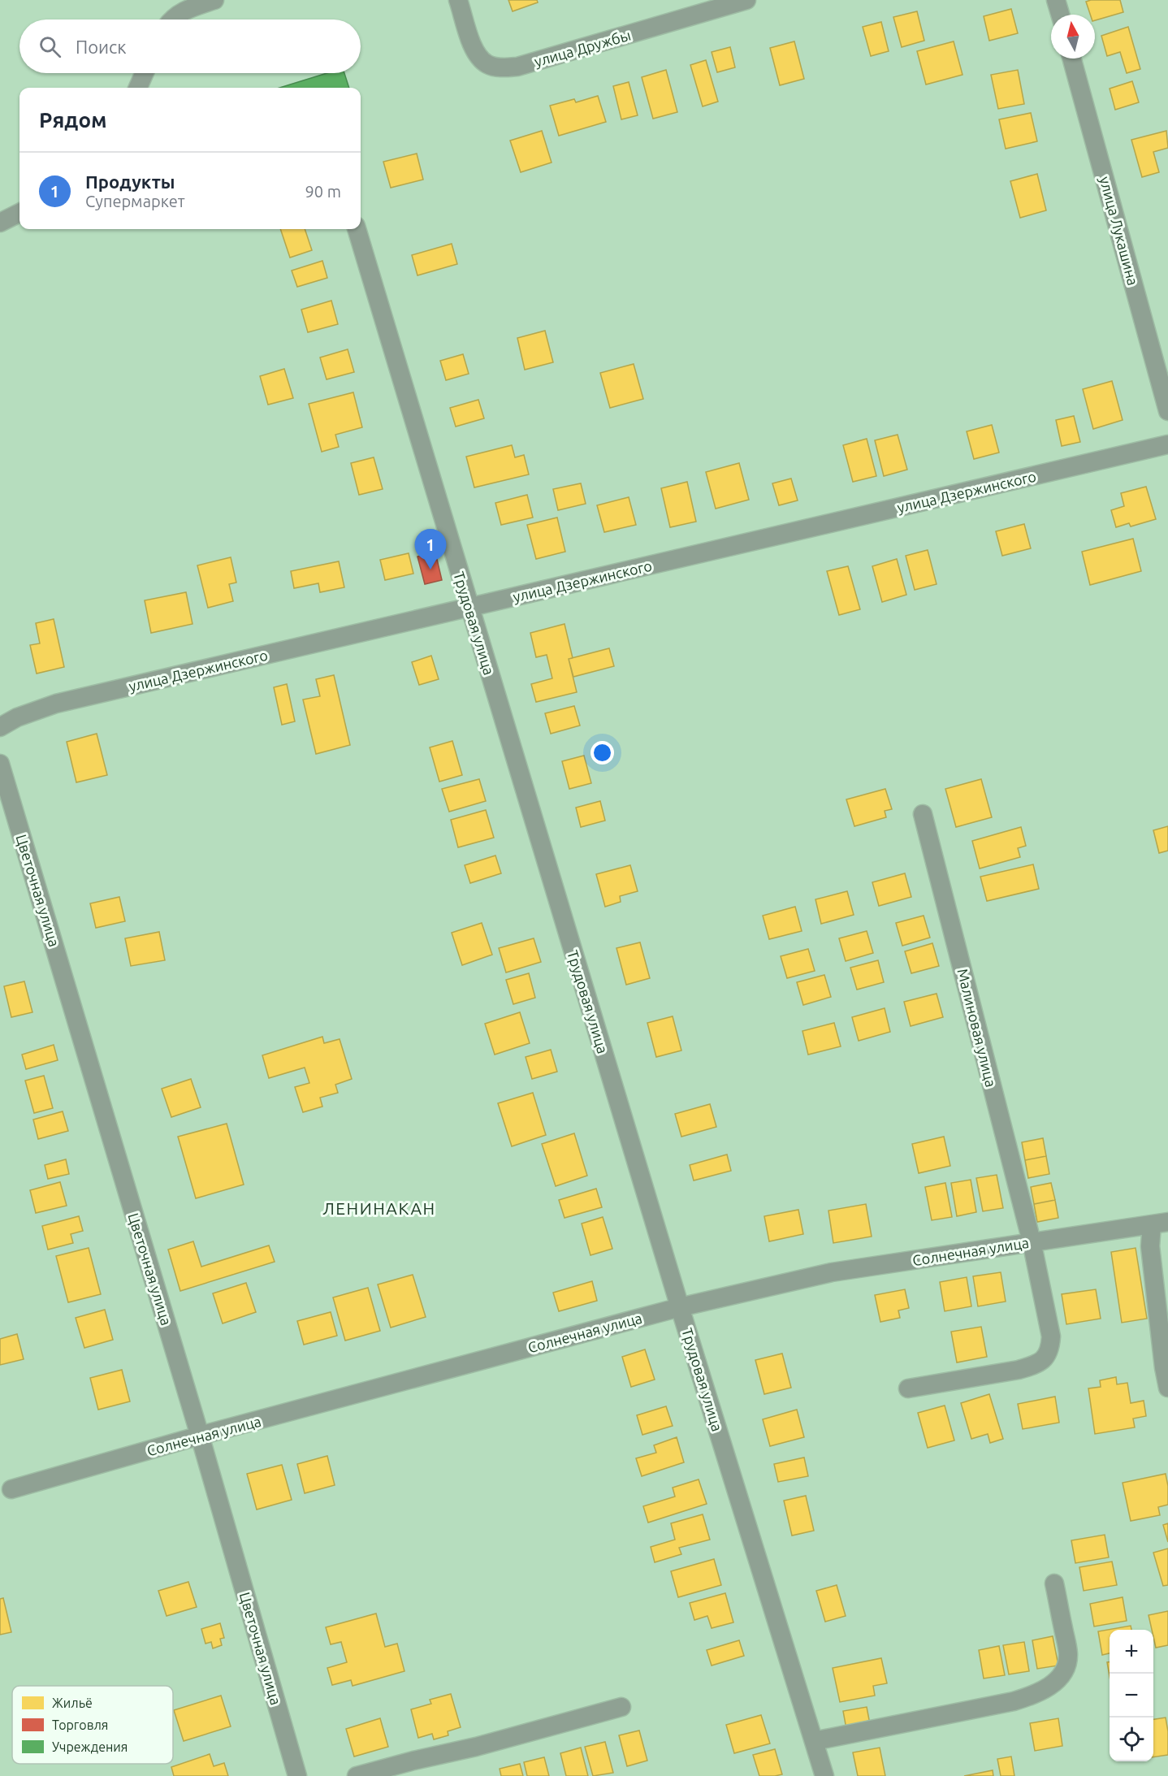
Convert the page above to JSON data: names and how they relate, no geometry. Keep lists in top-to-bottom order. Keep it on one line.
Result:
{"streets":{"street":["улица Дружбы","улица Лукашина","улица Дзержинского","Трудовая улица","Цветочная улица","Малиновая улица","Солнечная улица"]},"crossings":[["улица Дзержинского","Трудовая улица"],["Трудовая улица","Солнечная улица"],["Цветочная улица","Солнечная улица"],["Малиновая улица","Солнечная улица"]],"districts":["ЛЕНИНАКАН"],"legend":["Жильё","Торговля","Учреждения"],"north":"top","page":{"search":"Поиск","heading":"Рядом","list":[{"mark":"1","name":"Продукты","note":"Супермаркет","value":"90 m"}],"pins":"1","map_buttons":["+","−"]}}
